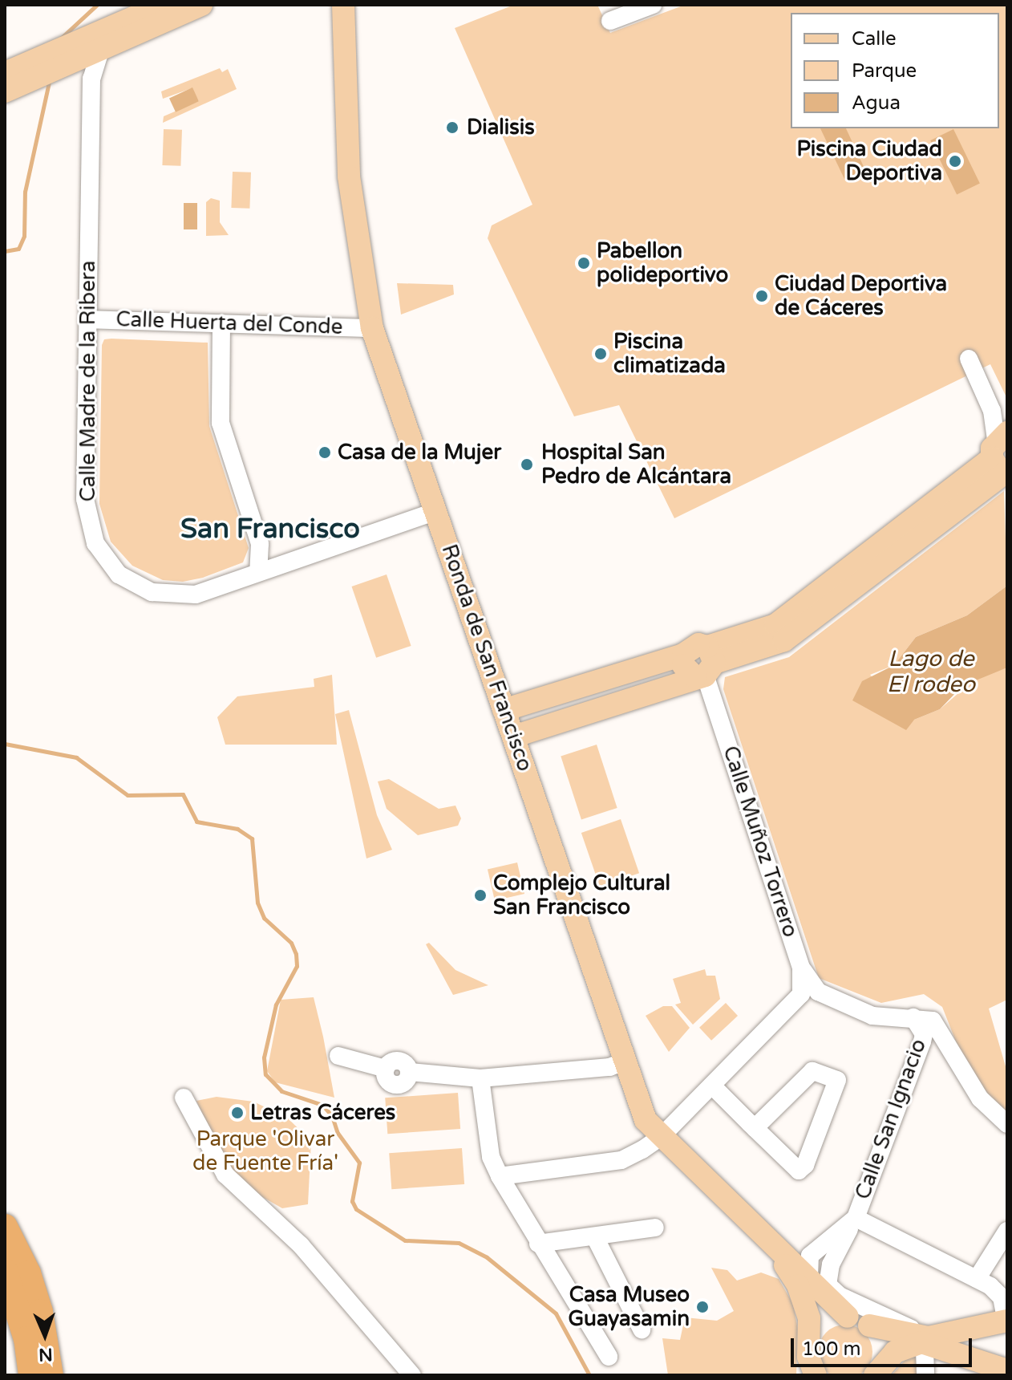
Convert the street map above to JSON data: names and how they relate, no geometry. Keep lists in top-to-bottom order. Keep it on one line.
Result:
{"streets":{"main road":["Ronda de San Francisco"],"street":["Calle Huerta del Conde","Calle Madre de la Ribera","Calle Muñoz Torrero","Calle San Ignacio"]},"crossings":[["Calle Huerta del Conde","Calle Madre de la Ribera"],["Calle Huerta del Conde","Ronda de San Francisco"],["Calle Madre de la Ribera","Ronda de San Francisco"]],"districts":["San Francisco"],"water":["Lago de El rodeo"],"parks":["Parque 'Olivar de Fuente Fría'"],"places":["Dialisis","Piscina Ciudad Deportiva","Pabellon polideportivo","Ciudad Deportiva de Cáceres","Piscina climatizada","Casa de la Mujer","Hospital San Pedro de Alcántara","Complejo Cultural San Francisco","Letras Cáceres","Casa Museo Guayasamin"],"legend":["Calle","Parque","Agua"],"scale_bar":"100 m","north":"bottom"}
